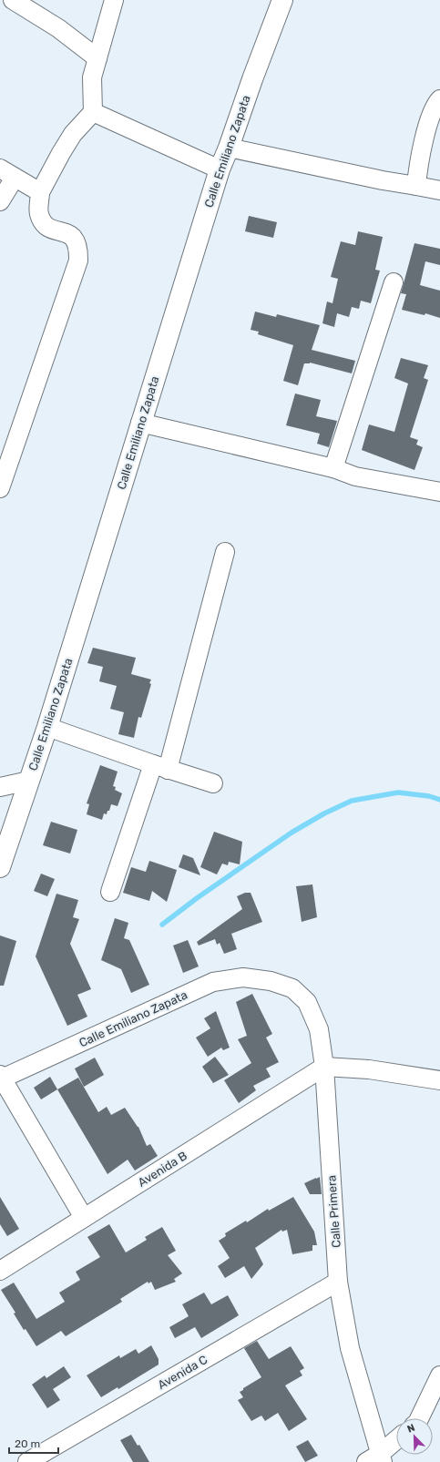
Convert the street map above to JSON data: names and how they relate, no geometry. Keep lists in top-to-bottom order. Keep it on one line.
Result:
{"streets":{"main road":["Calle Emiliano Zapata"],"street":["Avenida B","Calle Primera","Avenida C"]},"crossings":[["Calle Emiliano Zapata","Calle Primera"],["Avenida B","Calle Primera"],["Calle Primera","Avenida C"]],"scale_bar":"20 m","north":"top left"}
